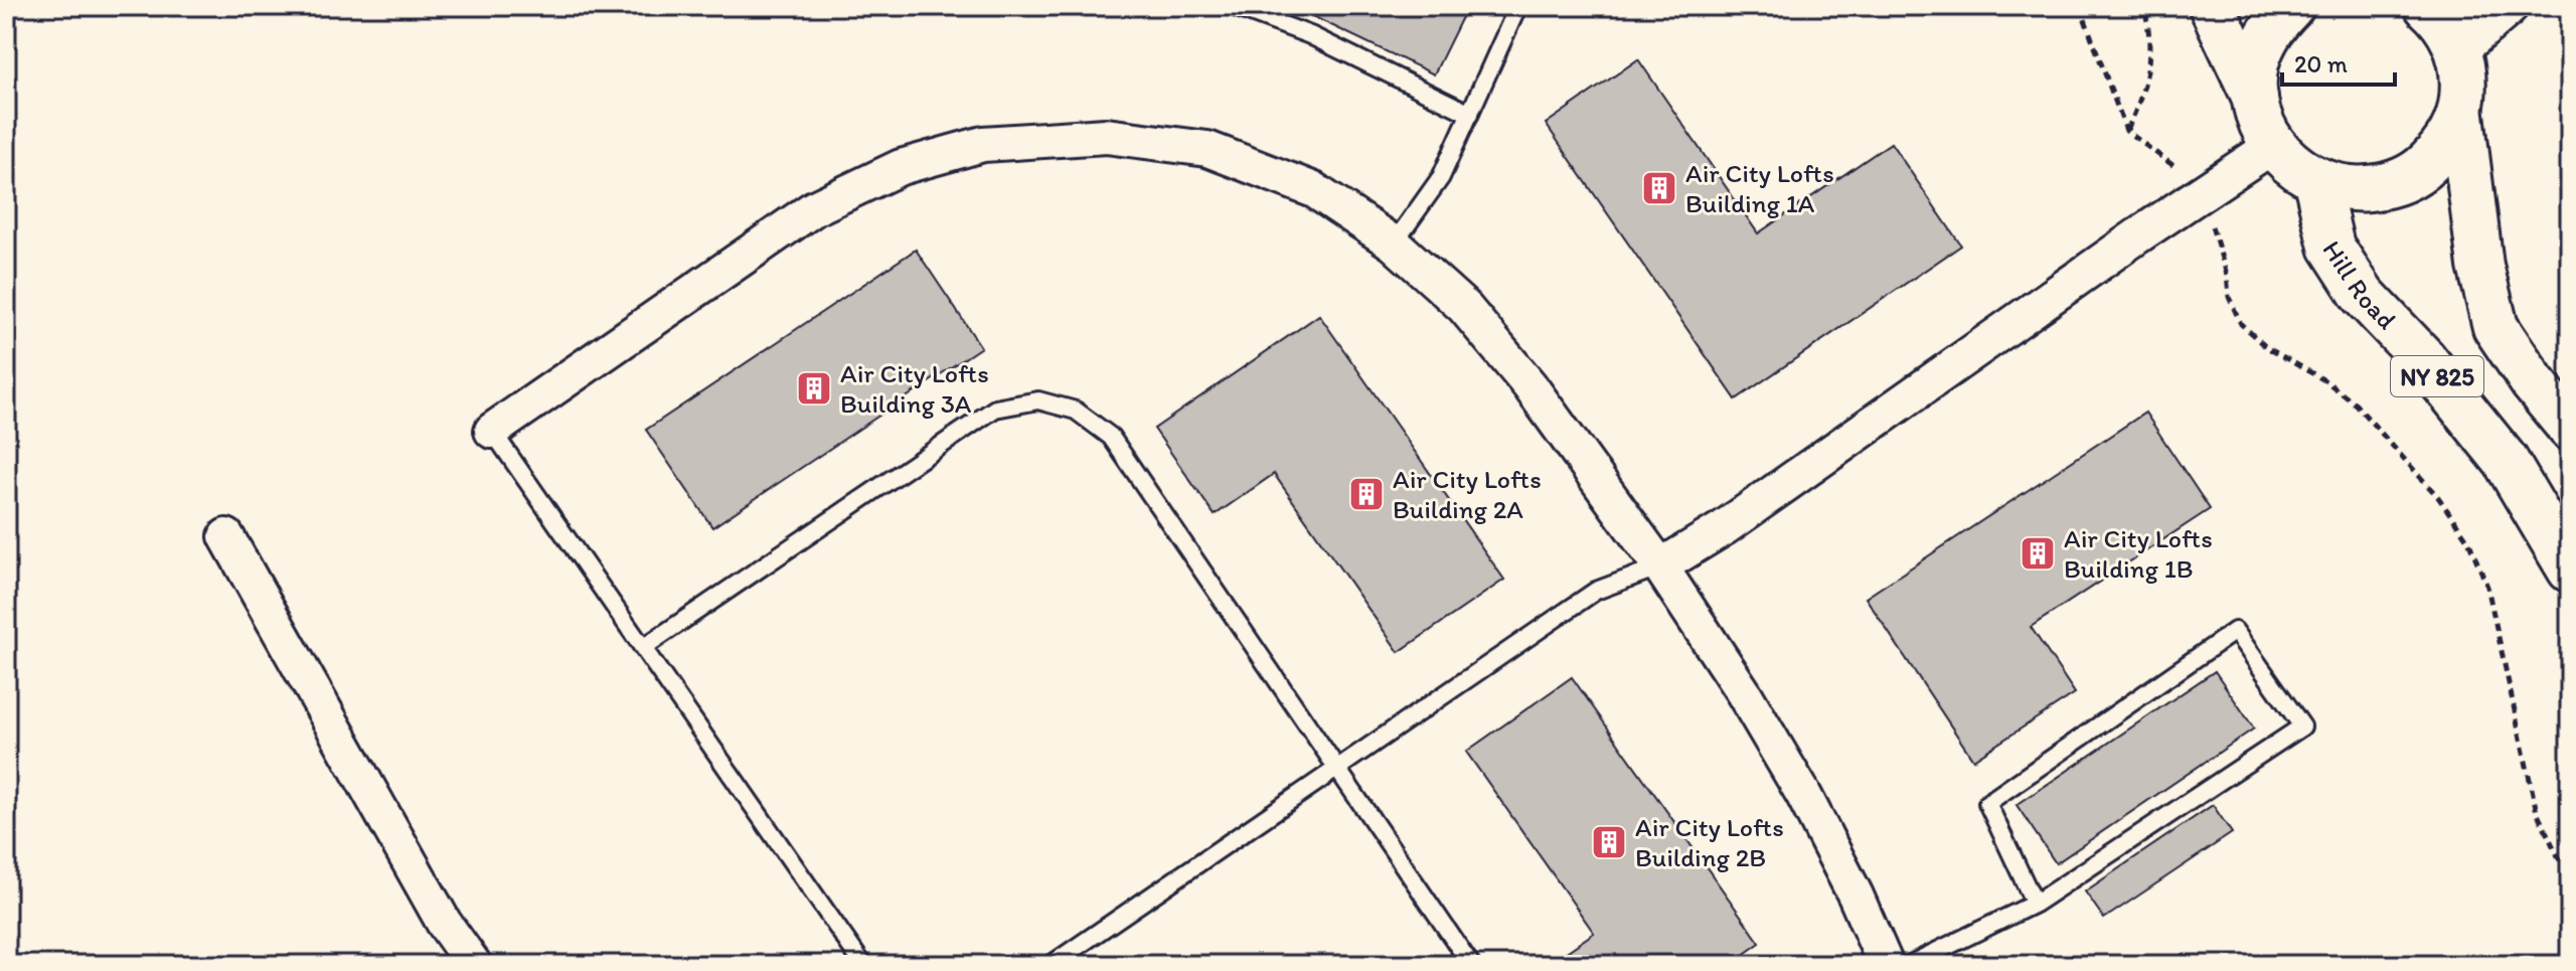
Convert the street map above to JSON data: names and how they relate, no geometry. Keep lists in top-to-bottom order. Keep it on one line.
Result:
{"streets":{"main road":["Hill Road","NY 825"]},"places":{"building":["Air City Lofts Building 1A","Air City Lofts Building 3A","Air City Lofts Building 2A","Air City Lofts Building 1B","Air City Lofts Building 2B"]},"scale_bar":"20 m"}
